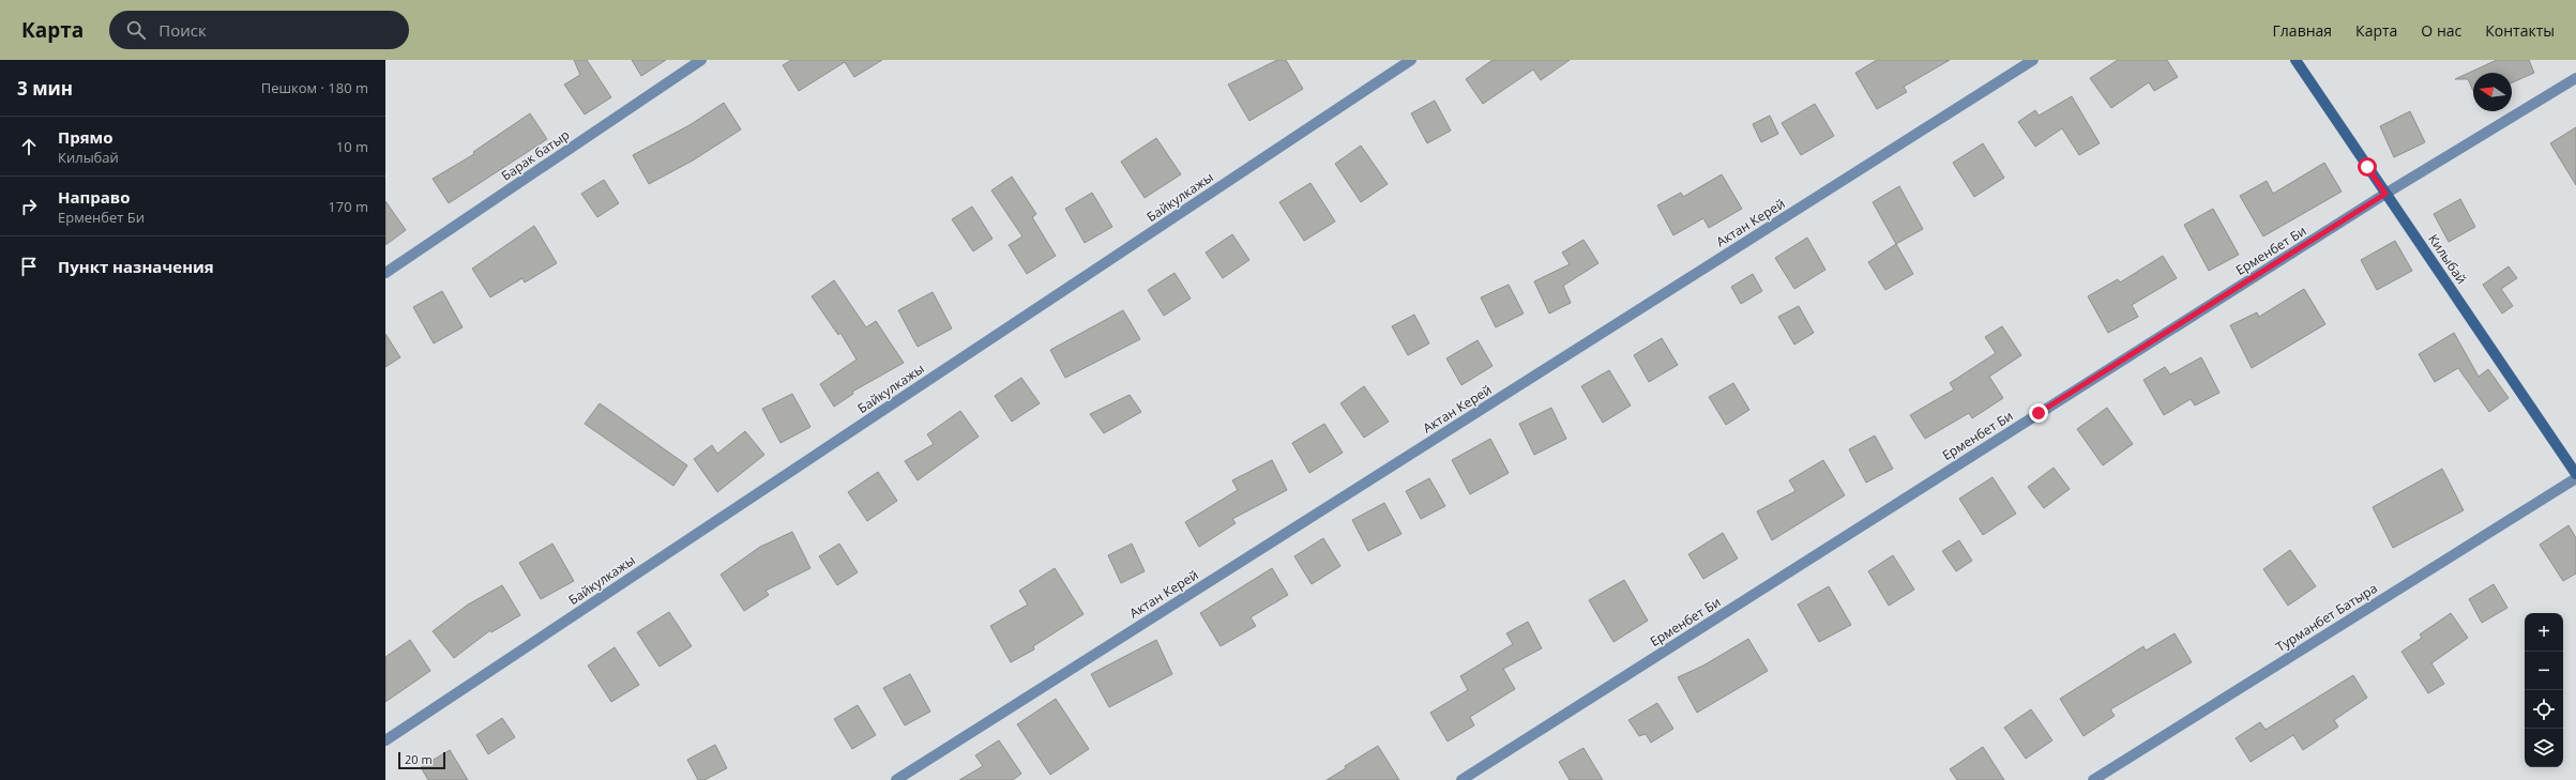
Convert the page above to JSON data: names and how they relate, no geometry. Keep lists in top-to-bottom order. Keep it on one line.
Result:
{"streets":{"street":["Барак батыр","Байкулкажы","Актан Керей","Ерменбет Би","Килыбай","Турманбет Батыра"]},"crossings":[["Ерменбет Би","Килыбай"]],"scale_bar":"20 m","north":"left","page":{"header":"Карта","search":"Поиск","nav":["Главная","Карта","О нас","Контакты"],"heading":["3 мин","Пешком · 180 m"],"list":[["Прямо","Килыбай","10 m"],["Направо","Ерменбет Би","170 m"],"Пункт назначения"],"map_buttons":["+","−"],"scale":"20 m"}}
